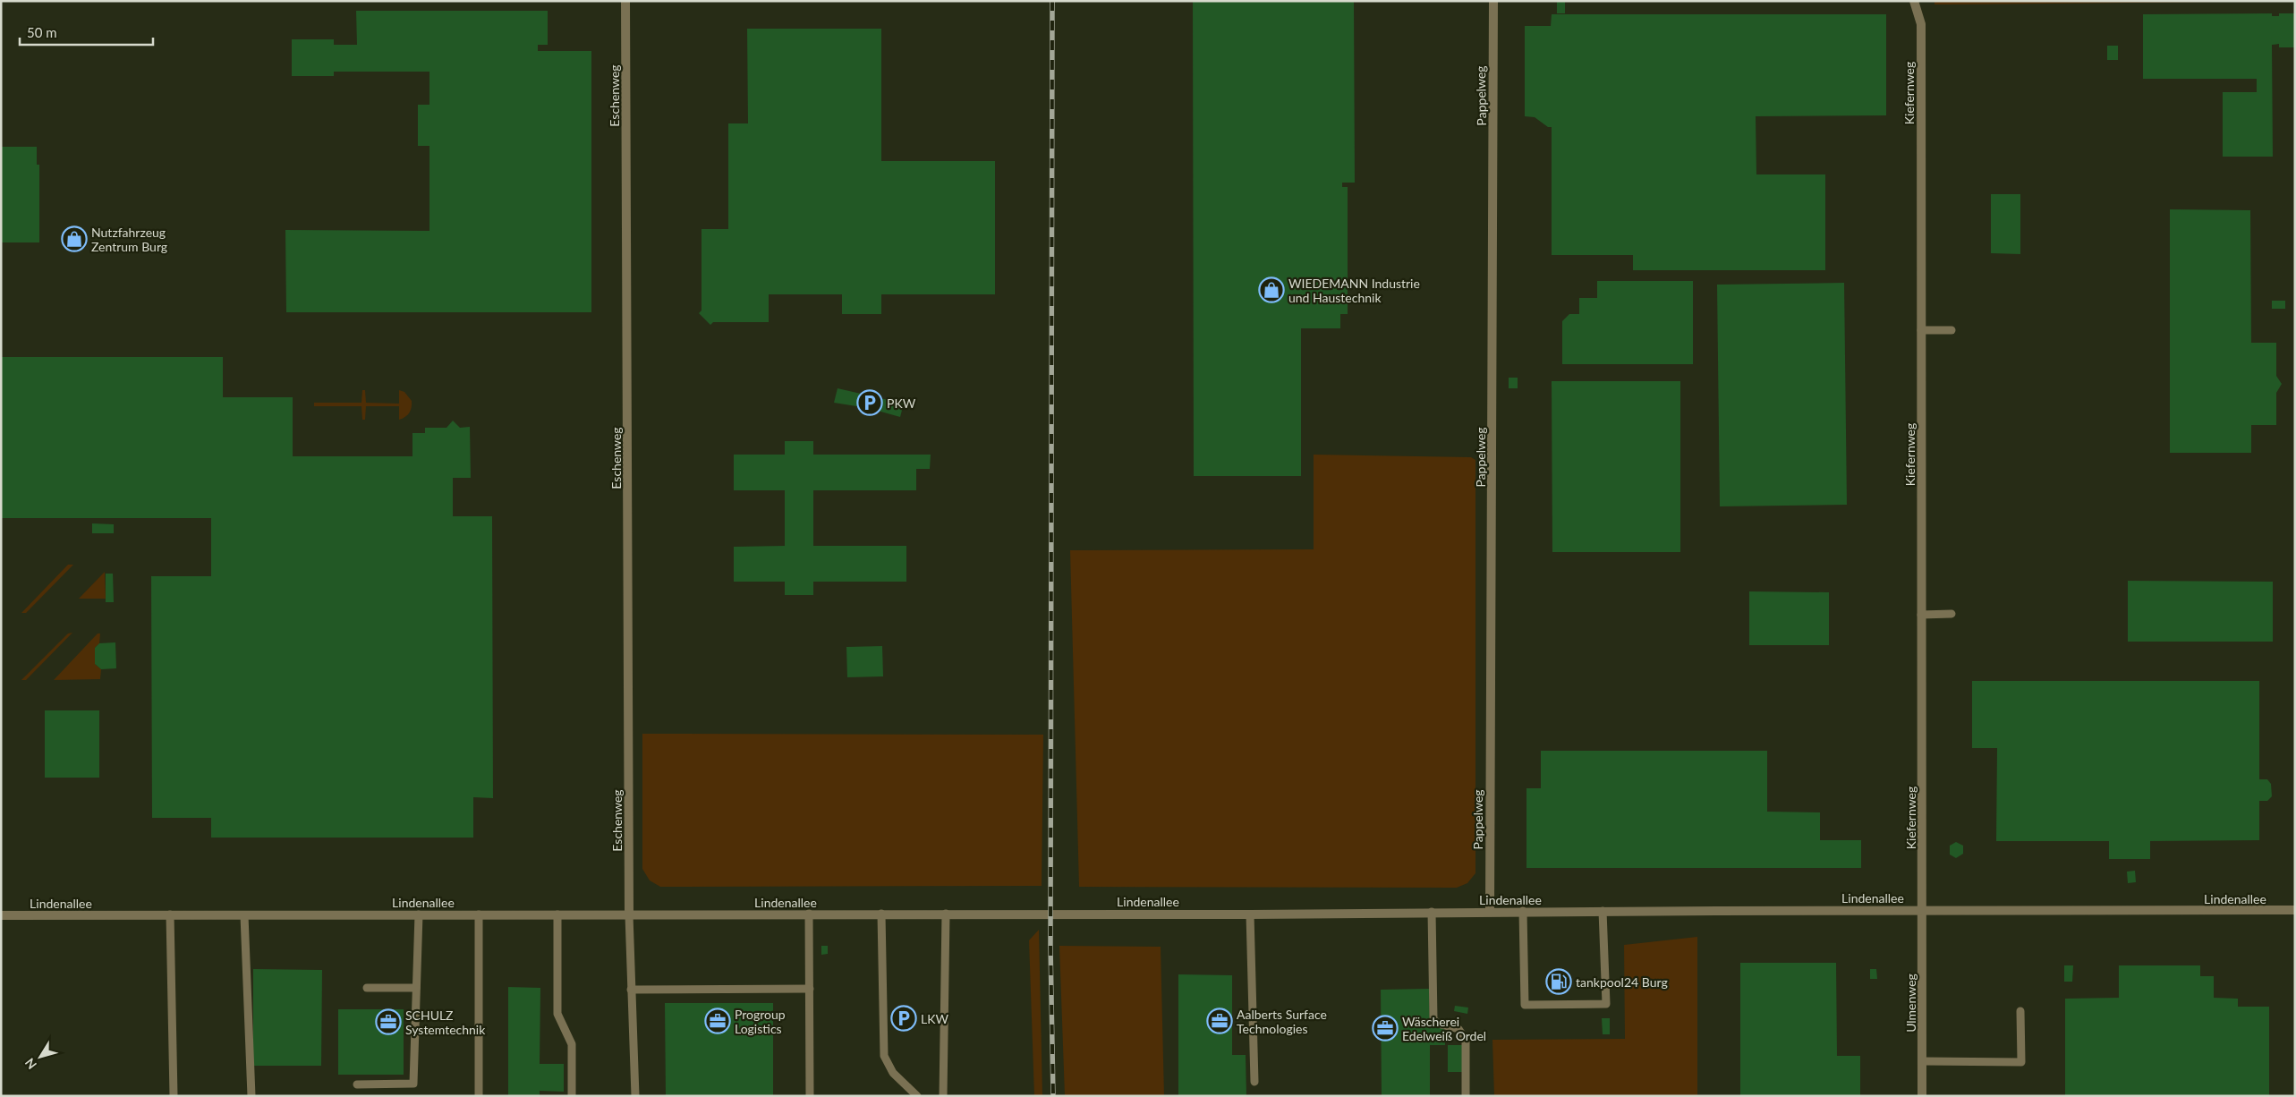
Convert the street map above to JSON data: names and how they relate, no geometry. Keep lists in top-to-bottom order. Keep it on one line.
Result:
{"streets":{"street":["Kiefernweg","Eschenweg","Pappelweg","Lindenallee","Ulmenweg"]},"crossings":[["Kiefernweg","Lindenallee"],["Kiefernweg","Ulmenweg"],["Eschenweg","Lindenallee"],["Pappelweg","Lindenallee"],["Lindenallee","Ulmenweg"]],"places":{"shop":["Nutzfahrzeug Zentrum Burg","WIEDEMANN Industrie und Haustechnik"],"parking":["PKW","LKW"],"fuel station":["tankpool24 Burg"],"office":["Progroup Logistics","Aalberts Surface Technologies","SCHULZ Systemtechnik","Wäscherei Edelweiß Ordel"]},"scale_bar":"50 m","north":"bottom left"}
